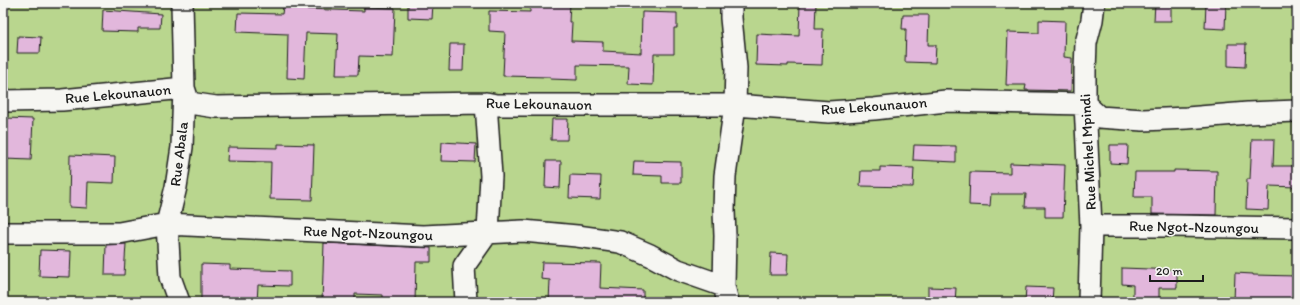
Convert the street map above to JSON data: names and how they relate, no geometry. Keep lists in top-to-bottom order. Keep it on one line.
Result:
{"streets":{"street":["Rue Lekounauon","Rue Michel Mpindi","Rue Abala","Rue Ngot-Nzoungou"]},"crossings":[["Rue Lekounauon","Rue Michel Mpindi"],["Rue Lekounauon","Rue Abala"],["Rue Michel Mpindi","Rue Ngot-Nzoungou"],["Rue Abala","Rue Ngot-Nzoungou"]],"scale_bar":"20 m"}
